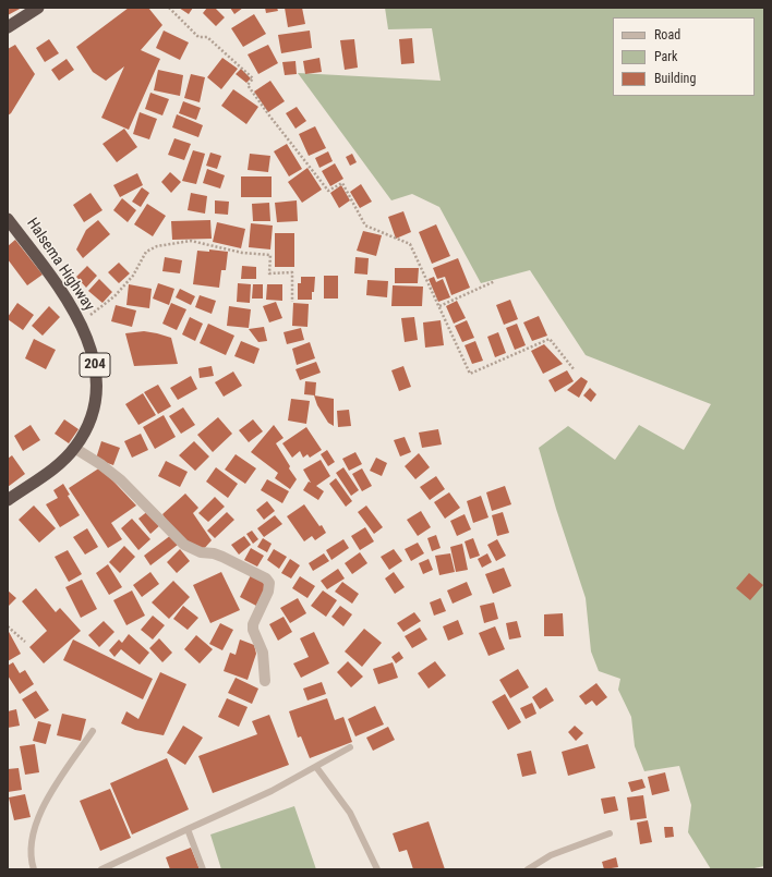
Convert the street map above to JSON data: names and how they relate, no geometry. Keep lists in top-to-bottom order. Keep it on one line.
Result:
{"streets":{"highway":["Halsema Highway","204"]},"legend":["Road","Park","Building"]}
